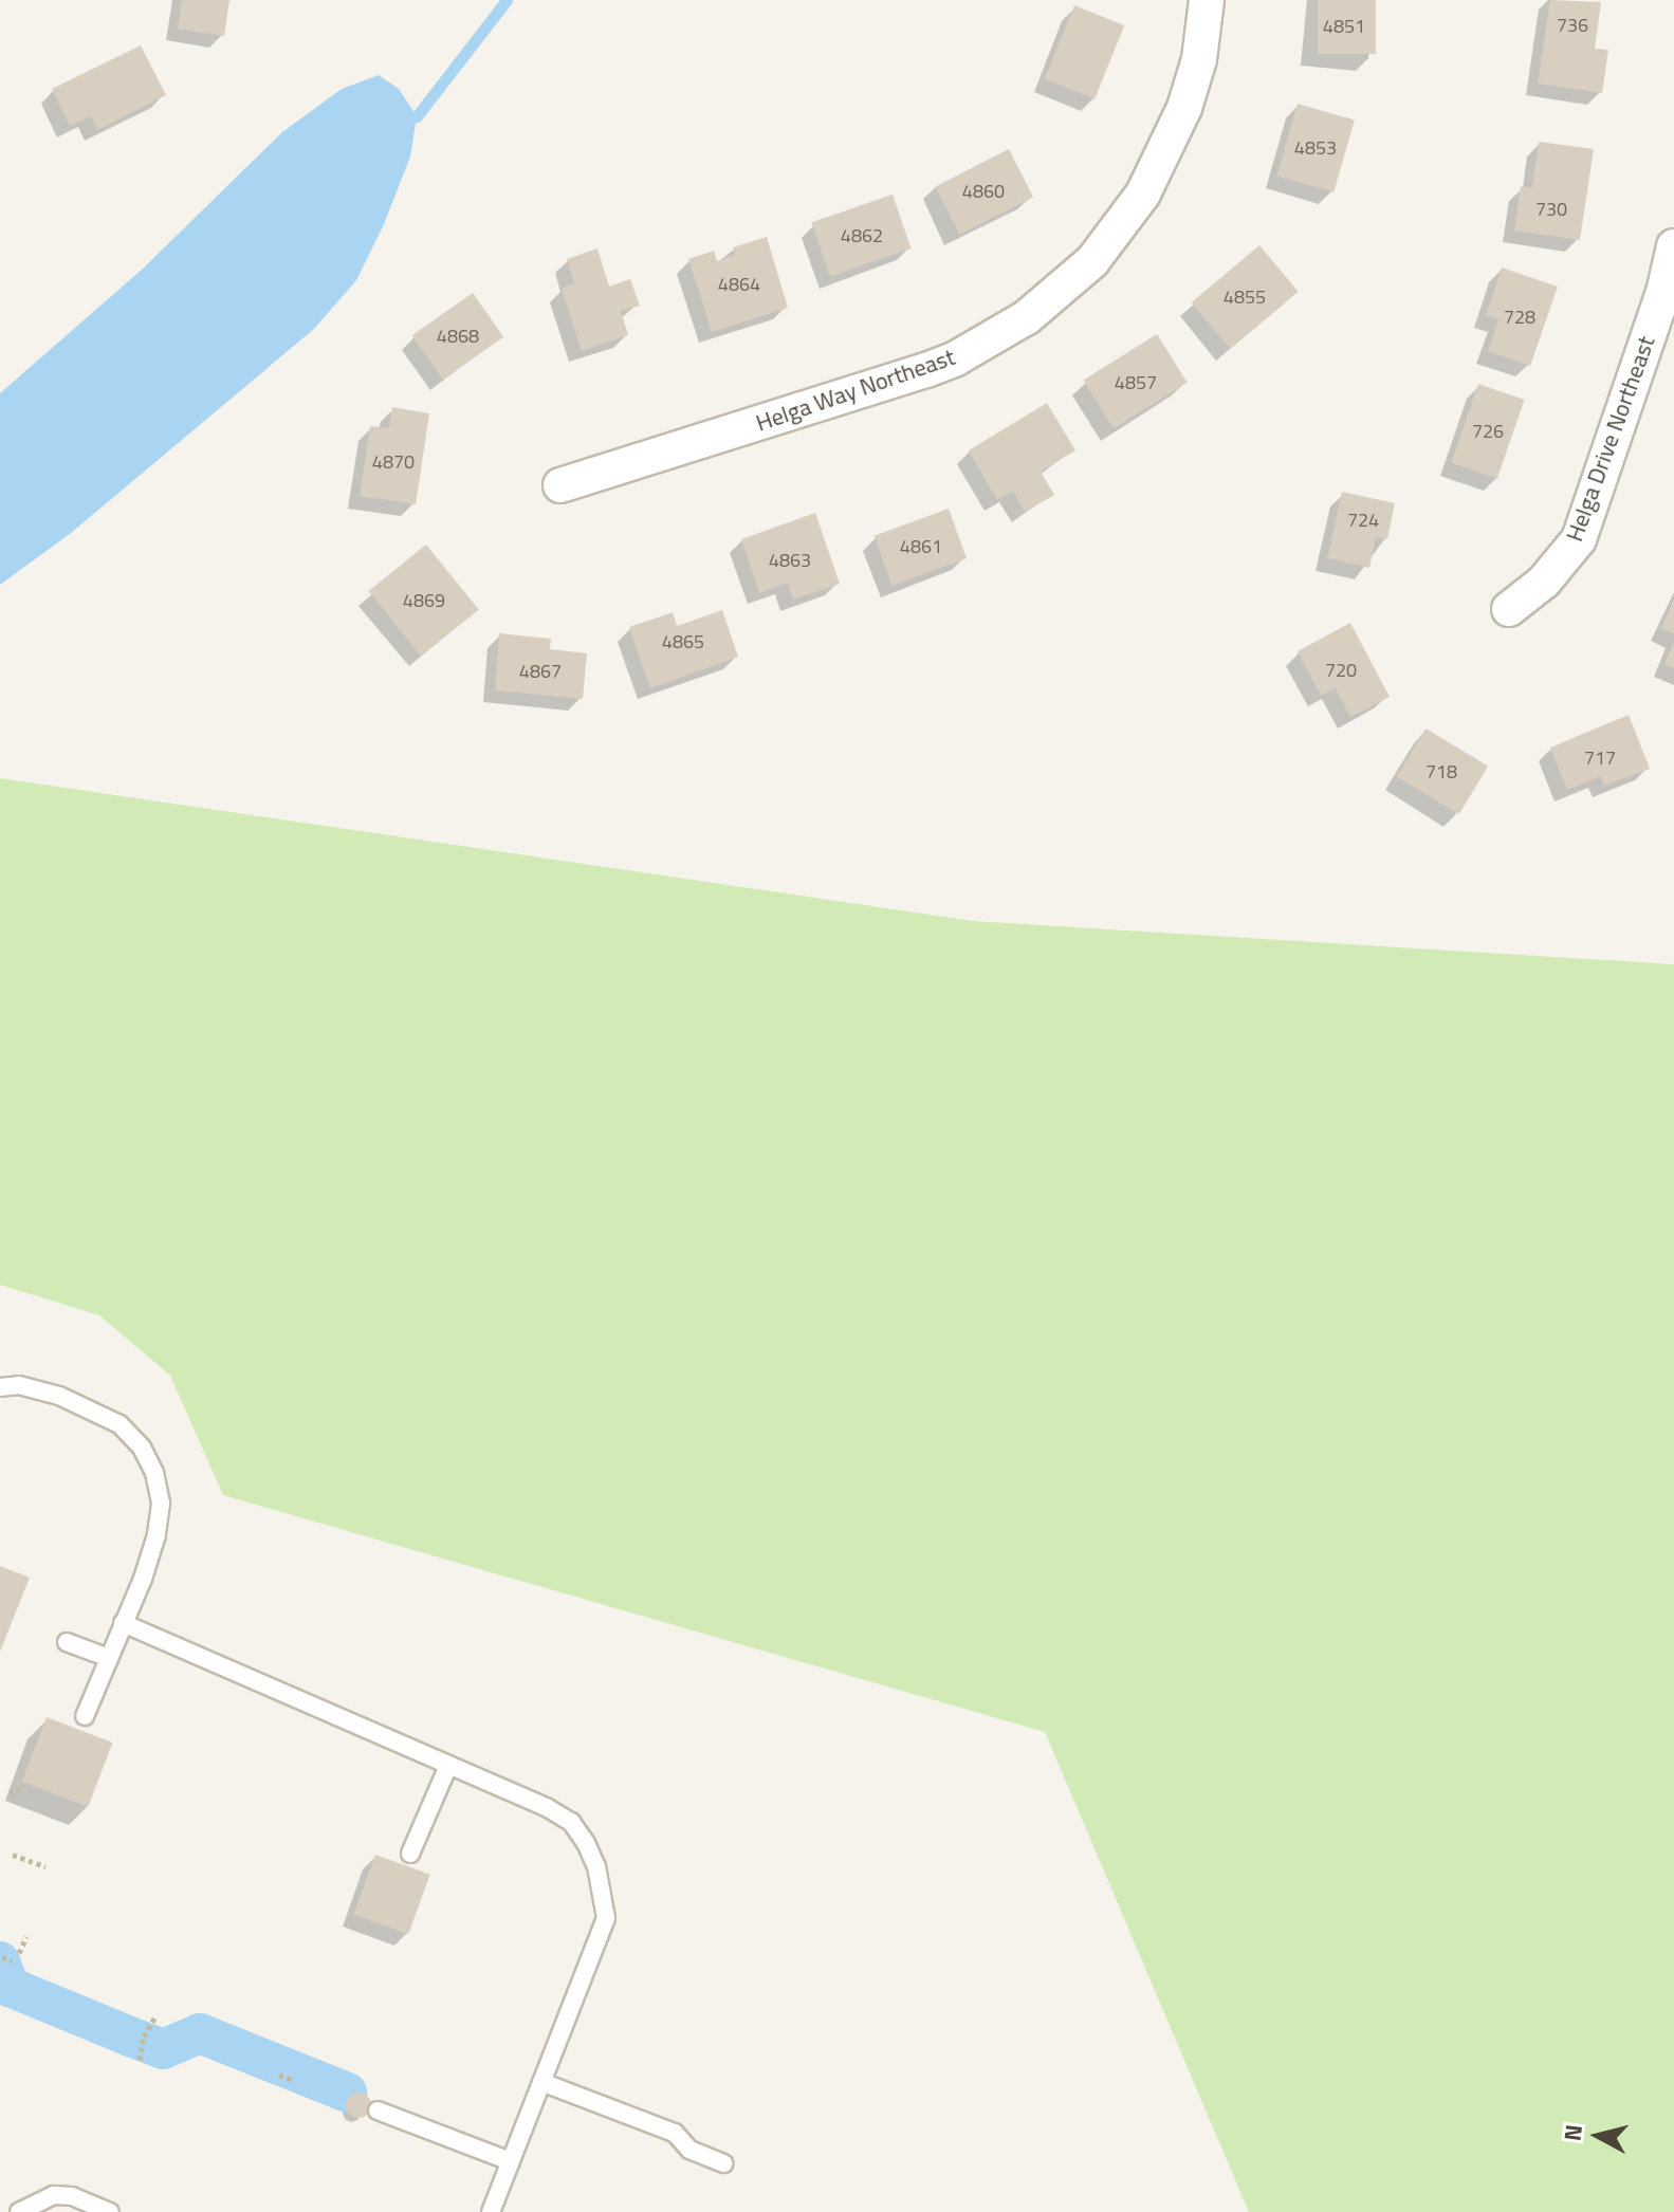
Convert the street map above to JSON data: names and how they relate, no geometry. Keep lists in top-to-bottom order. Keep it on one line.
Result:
{"streets":{"street":["Helga Way Northeast","Helga Drive Northeast"]},"house_numbers":["736","4851","4853","4860","730","4862","4864","4855","728","4868","4857","726","4870","724","4861","4863","4869","4865","720","4867","717","718"],"north":"left"}
